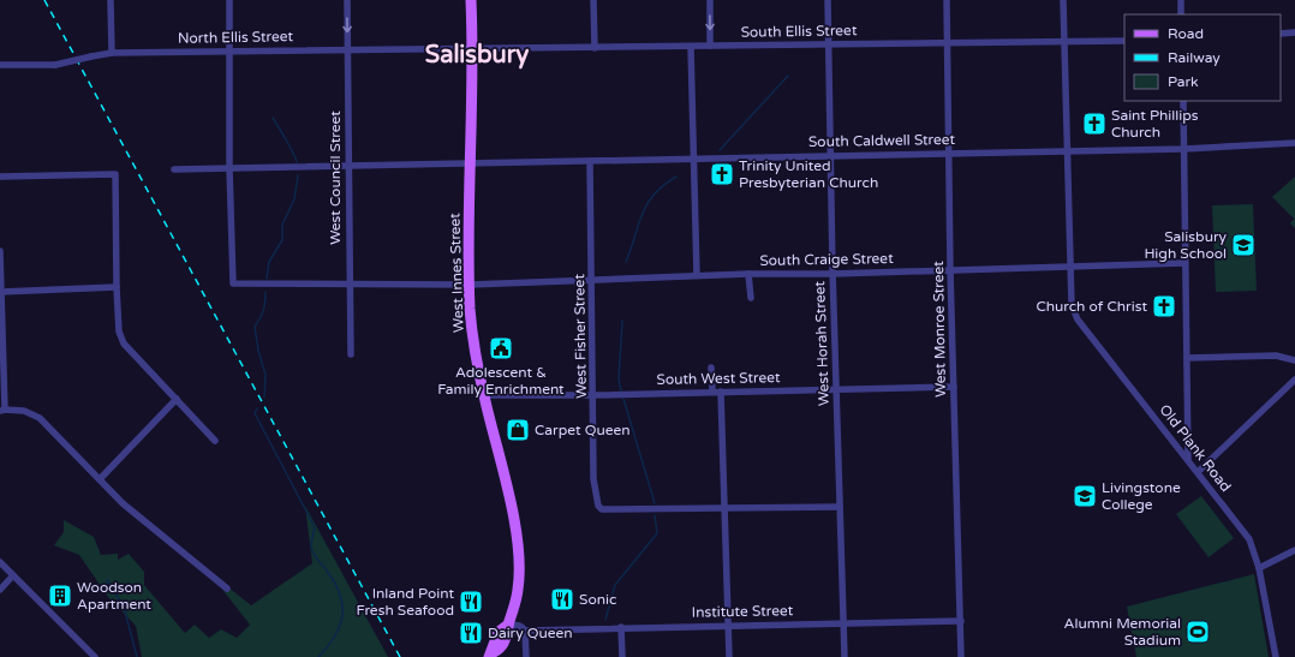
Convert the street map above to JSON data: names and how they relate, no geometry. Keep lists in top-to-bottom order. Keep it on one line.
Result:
{"streets":{"main road":["West Innes Street"],"street":["South Ellis Street","North Ellis Street","South Caldwell Street","West Council Street","South Craige Street","West Monroe Street","West Fisher Street","West Horah Street","South West Street","Old Plank Road","Institute Street"]},"crossings":[["South Ellis Street","North Ellis Street"],["South Ellis Street","West Innes Street"],["South Ellis Street","West Monroe Street"],["South Ellis Street","West Horah Street"],["South Ellis Street","Old Plank Road"],["North Ellis Street","West Council Street"],["North Ellis Street","West Innes Street"],["South Caldwell Street","West Council Street"],["South Caldwell Street","South Craige Street"],["South Caldwell Street","West Innes Street"],["South Caldwell Street","West Monroe Street"],["South Caldwell Street","West Fisher Street"],["South Caldwell Street","West Horah Street"],["South Caldwell Street","Old Plank Road"],["West Council Street","South Craige Street"],["South Craige Street","West Innes Street"],["South Craige Street","West Monroe Street"],["South Craige Street","West Fisher Street"],["South Craige Street","West Horah Street"],["South Craige Street","Old Plank Road"],["West Innes Street","South West Street"],["West Innes Street","Institute Street"],["West Monroe Street","South West Street"],["West Monroe Street","Institute Street"],["West Fisher Street","South West Street"],["West Horah Street","South West Street"],["West Horah Street","Institute Street"]],"districts":["Salisbury"],"places":{"church":["Saint Phillips Church","Trinity United Presbyterian Church","Church of Christ"],"school or university":["Salisbury High School","Livingstone College"],"public building":["Adolescent & Family Enrichment"],"shop":["Carpet Queen"],"building":["Woodson Apartment"],"restaurant":["Sonic","Inland Point Fresh Seafood","Dairy Queen"],"sports":["Alumni Memorial Stadium"]},"legend":["Road","Railway","Park"]}
